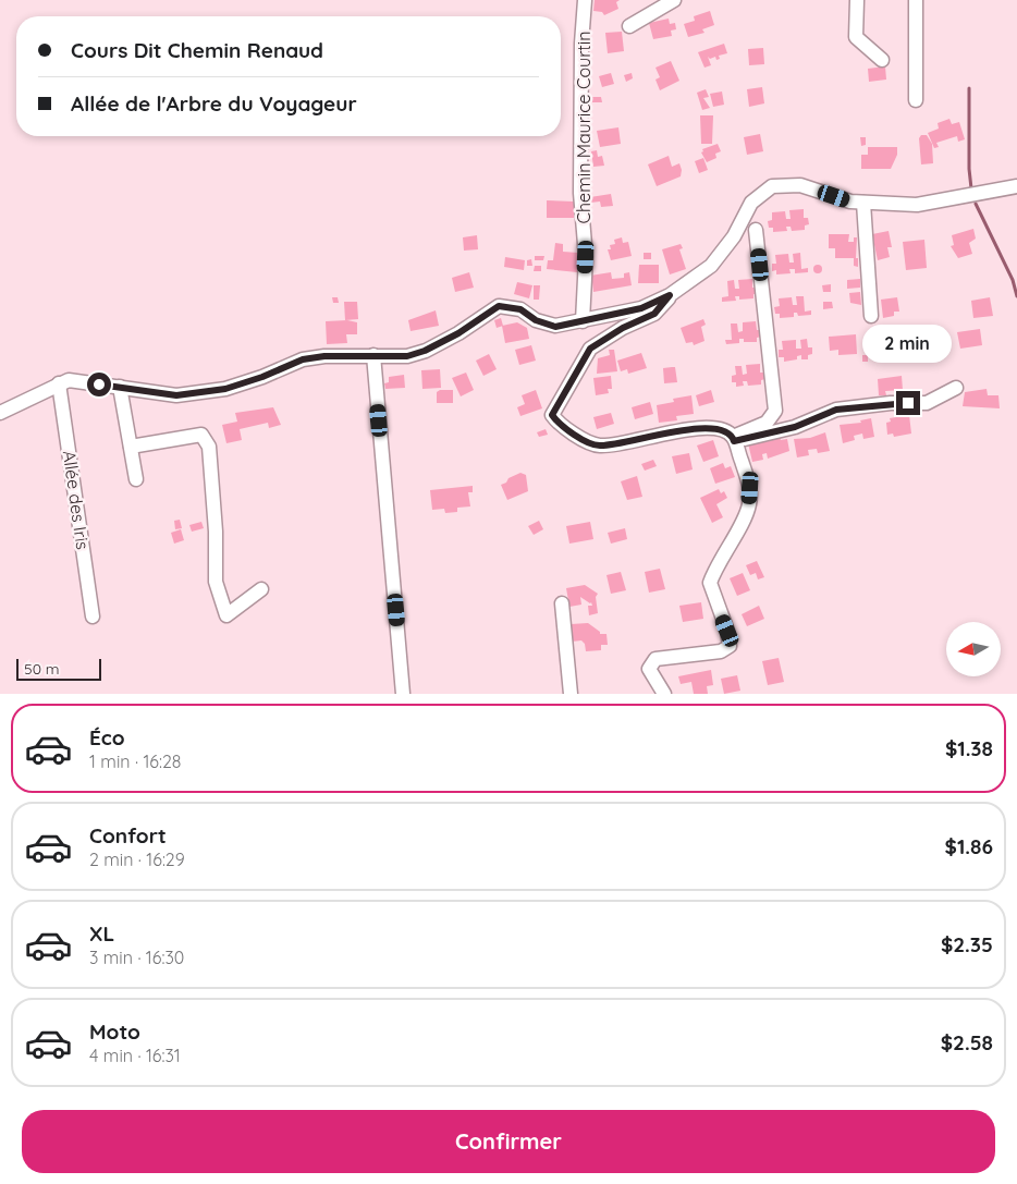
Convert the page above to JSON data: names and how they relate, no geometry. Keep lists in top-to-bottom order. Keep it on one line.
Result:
{"streets":{"street":["Chemin Maurice Courtin","Allée des Iris"]},"scale_bar":"50 m","north":"left","page":{"banner":["Cours Dit Chemin Renaud","Allée de l'Arbre du Voyageur"],"bubble":"2 min","scale":"50 m","list":[{"name":"Éco","note":"1 min · 16:28","value":"$1.38"},{"name":"Confort","note":"2 min · 16:29","value":"$1.86"},{"name":"XL","note":"3 min · 16:30","value":"$2.35"},{"name":"Moto","note":"4 min · 16:31","value":"$2.58"}],"buttons":"Confirmer"}}
